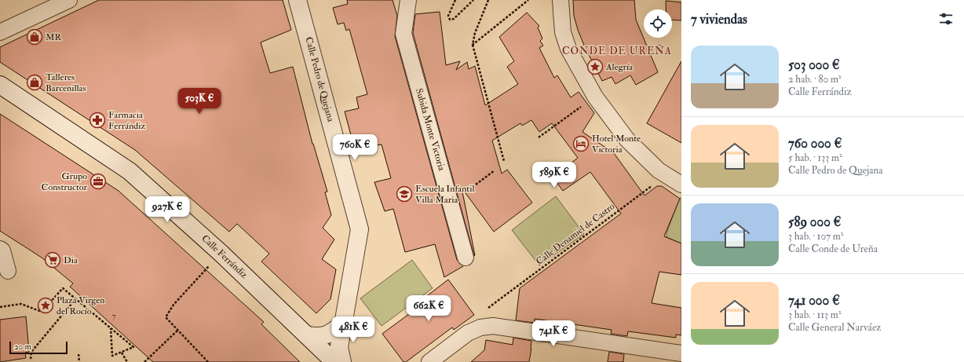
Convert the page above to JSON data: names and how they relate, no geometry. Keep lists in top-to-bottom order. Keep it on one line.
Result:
{"streets":{"main road":["Calle Pedro de Quejana","Calle Ferrándiz"],"street":["Subida Monte Victoria"],"path":["Calle Denamiel de Castro"]},"districts":["CONDE DE UREÑA"],"places":{"shop":["MR","Talleres Barcenillas"],"place":["Alegría","Plaza Virgen del Rocío"],"pharmacy":["Farmacia Ferrándiz"],"hotel":["Hotel Monte Victoria"],"office":["Grupo Constructor"],"school or university":["Escuela Infantil Villa Maria"],"supermarket":["Dia"]},"house_numbers":["7"],"scale_bar":"20 m","page":{"heading":"7 viviendas","list":[{"name":"503 000 €","note":"2 hab. · 80 m² · Calle Ferrándiz"},{"name":"760 000 €","note":"5 hab. · 133 m² · Calle Pedro de Quejana"},{"name":"589 000 €","note":"3 hab. · 107 m² · Calle Conde de Ureña"},{"name":"741 000 €","note":"3 hab. · 113 m² · Calle General Narváez"}],"price":["503K €","760K €","589K €","927K €","662K €","481K €","741K €"],"scale":"20 m"}}
